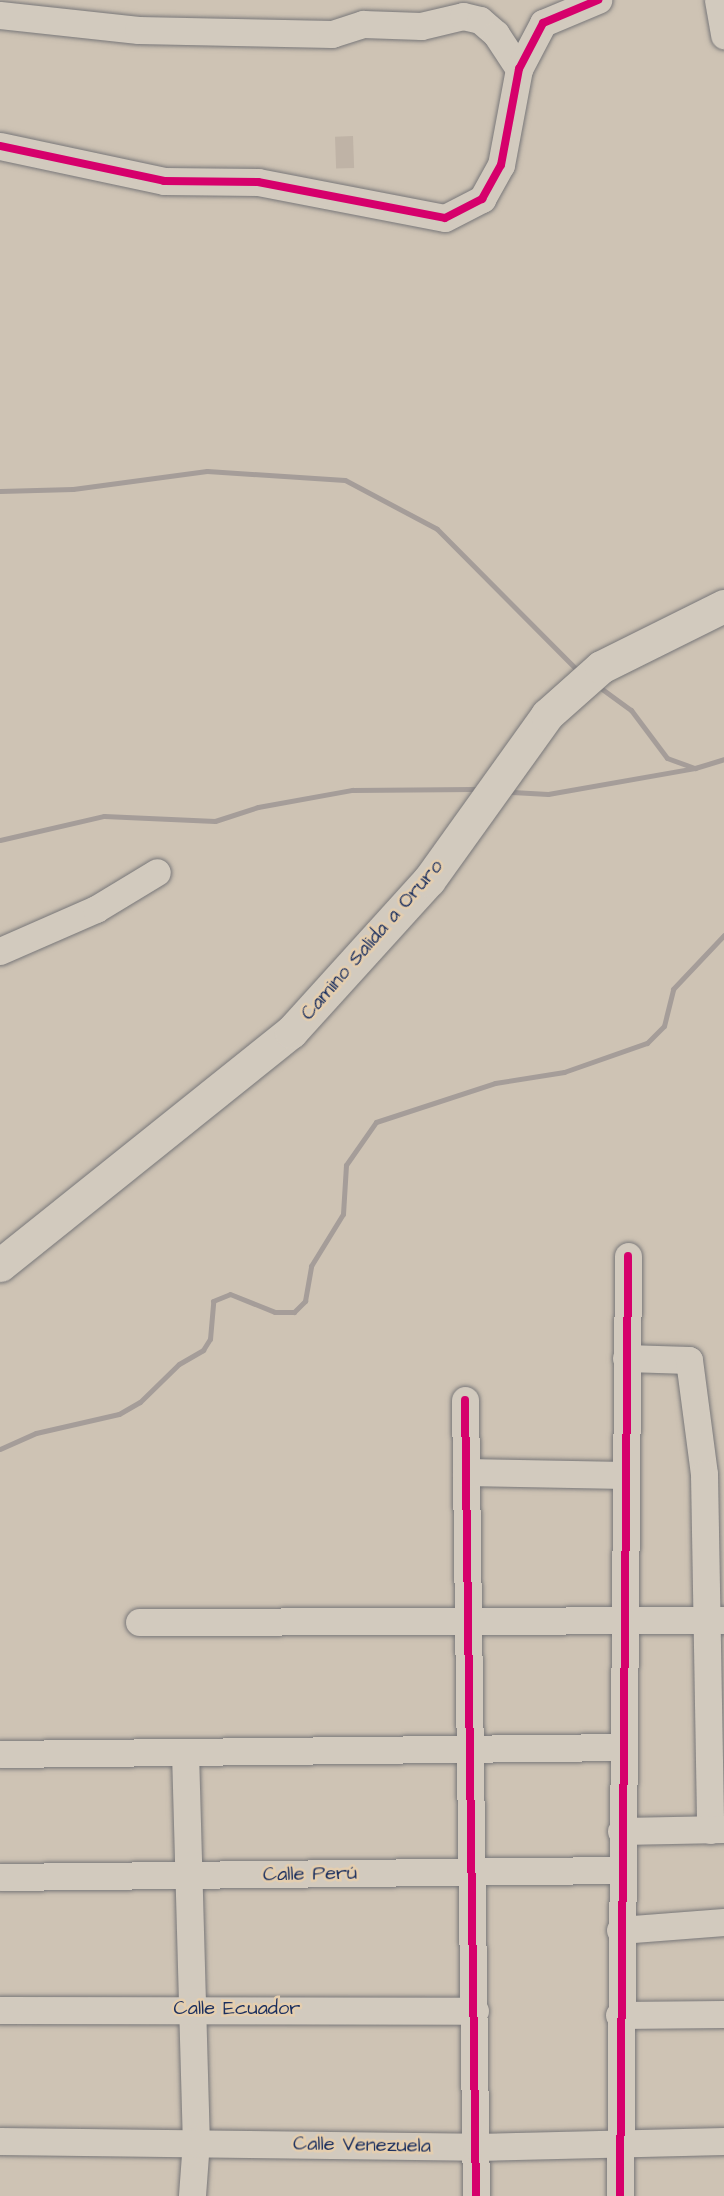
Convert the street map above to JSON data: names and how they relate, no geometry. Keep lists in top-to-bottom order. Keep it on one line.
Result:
{"streets":{"highway":["Camino Salida a Oruro"],"street":["Calle Perú","Calle Ecuador","Calle Venezuela"]}}
